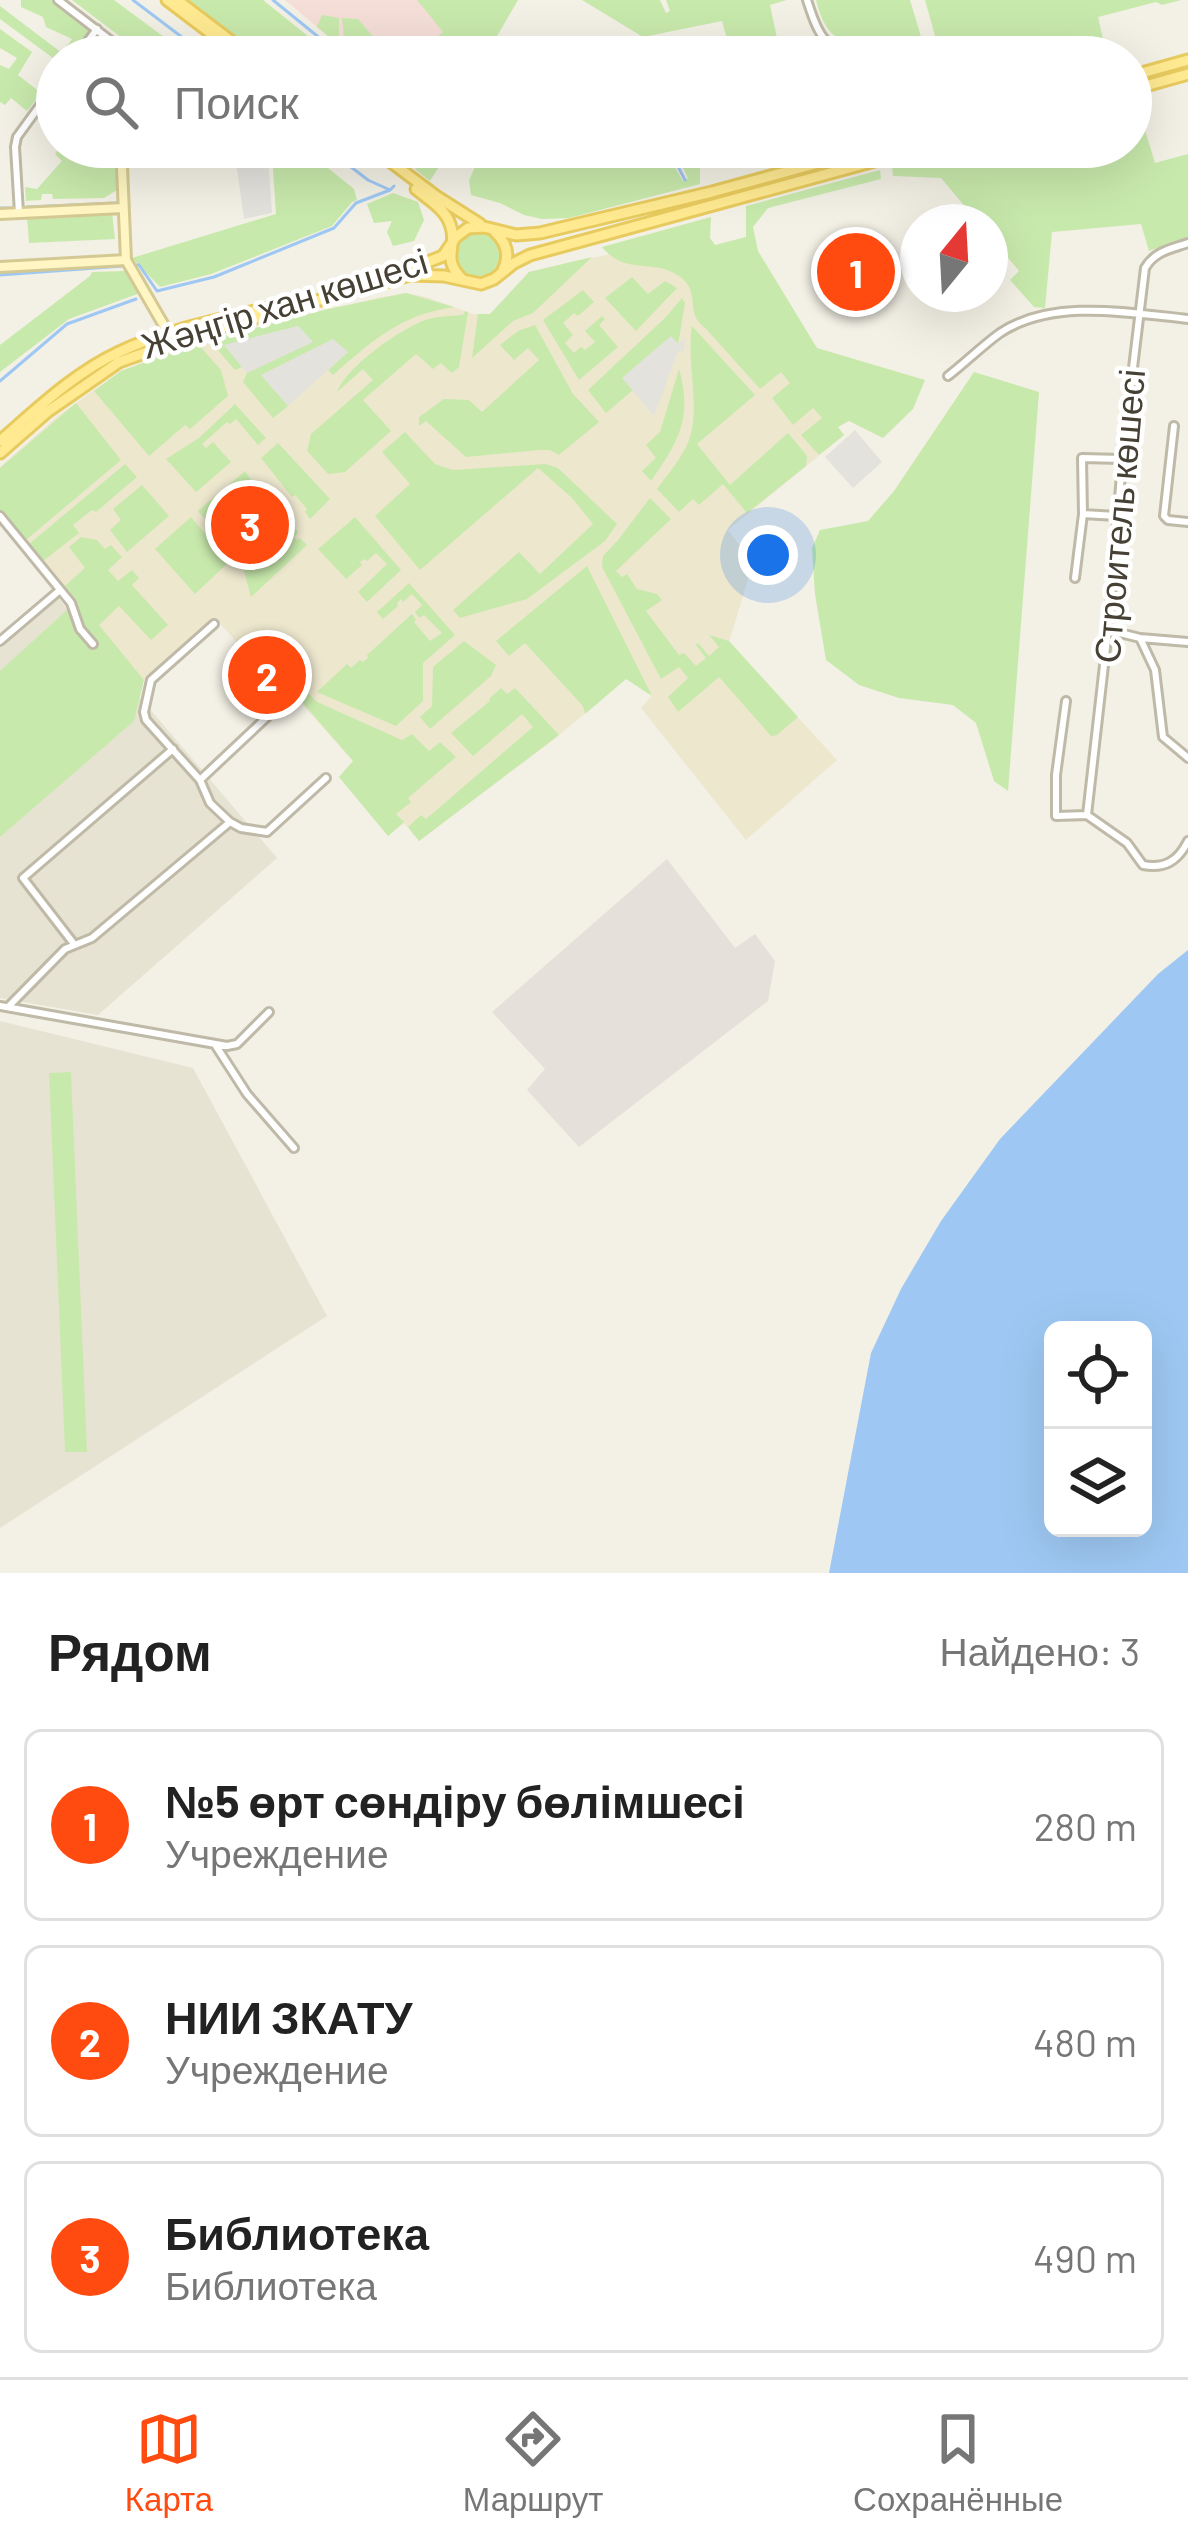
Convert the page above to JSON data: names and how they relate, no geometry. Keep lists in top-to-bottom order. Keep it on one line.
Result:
{"streets":{"main road":["Жәңгір хан көшесі"],"street":["Строитель көшесі"]},"north":"top","page":{"search":"Поиск","pins":["1","3","2"],"heading":["Рядом","Найдено: 3"],"list":[{"mark":"1","name":"№5 өрт сөндіру бөлімшесі","note":"Учреждение","value":"280 m"},{"mark":"2","name":"НИИ ЗКАТУ","note":"Учреждение","value":"480 m"},{"mark":"3","name":"Библиотека","note":"Библиотека","value":"490 m"}],"nav":["Карта","Маршрут","Сохранённые"]}}
